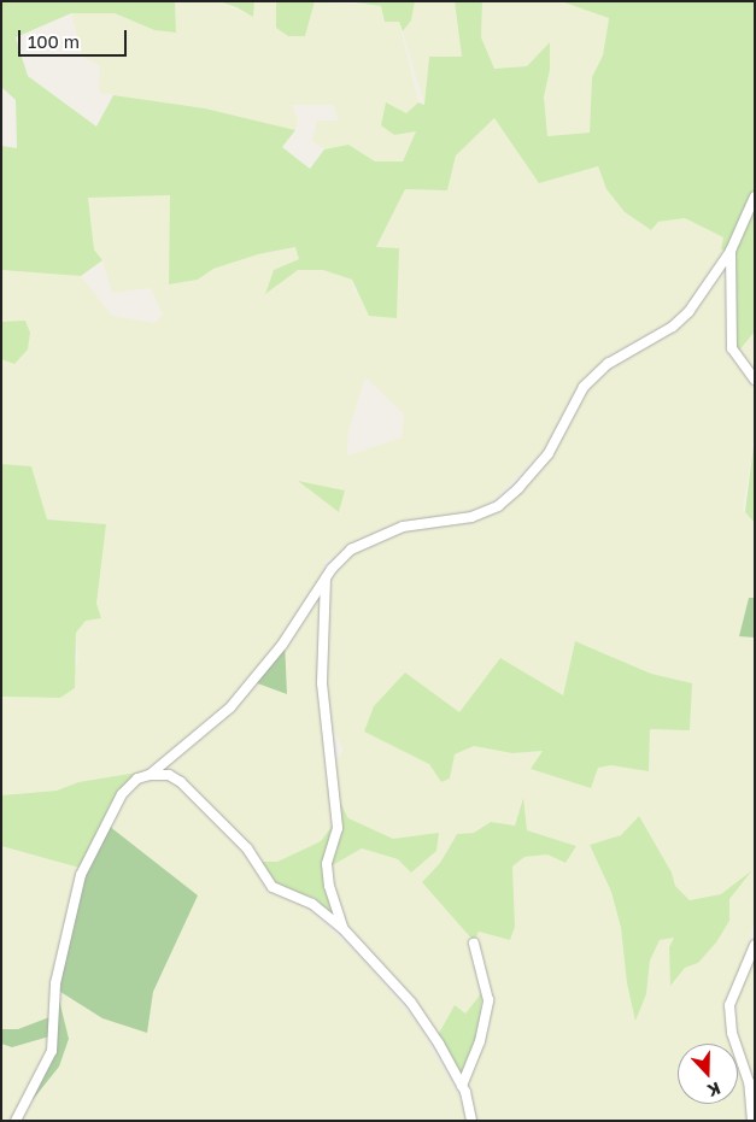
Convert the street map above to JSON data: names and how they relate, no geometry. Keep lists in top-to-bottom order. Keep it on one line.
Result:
{"scale_bar":"100 m","north":"bottom"}
